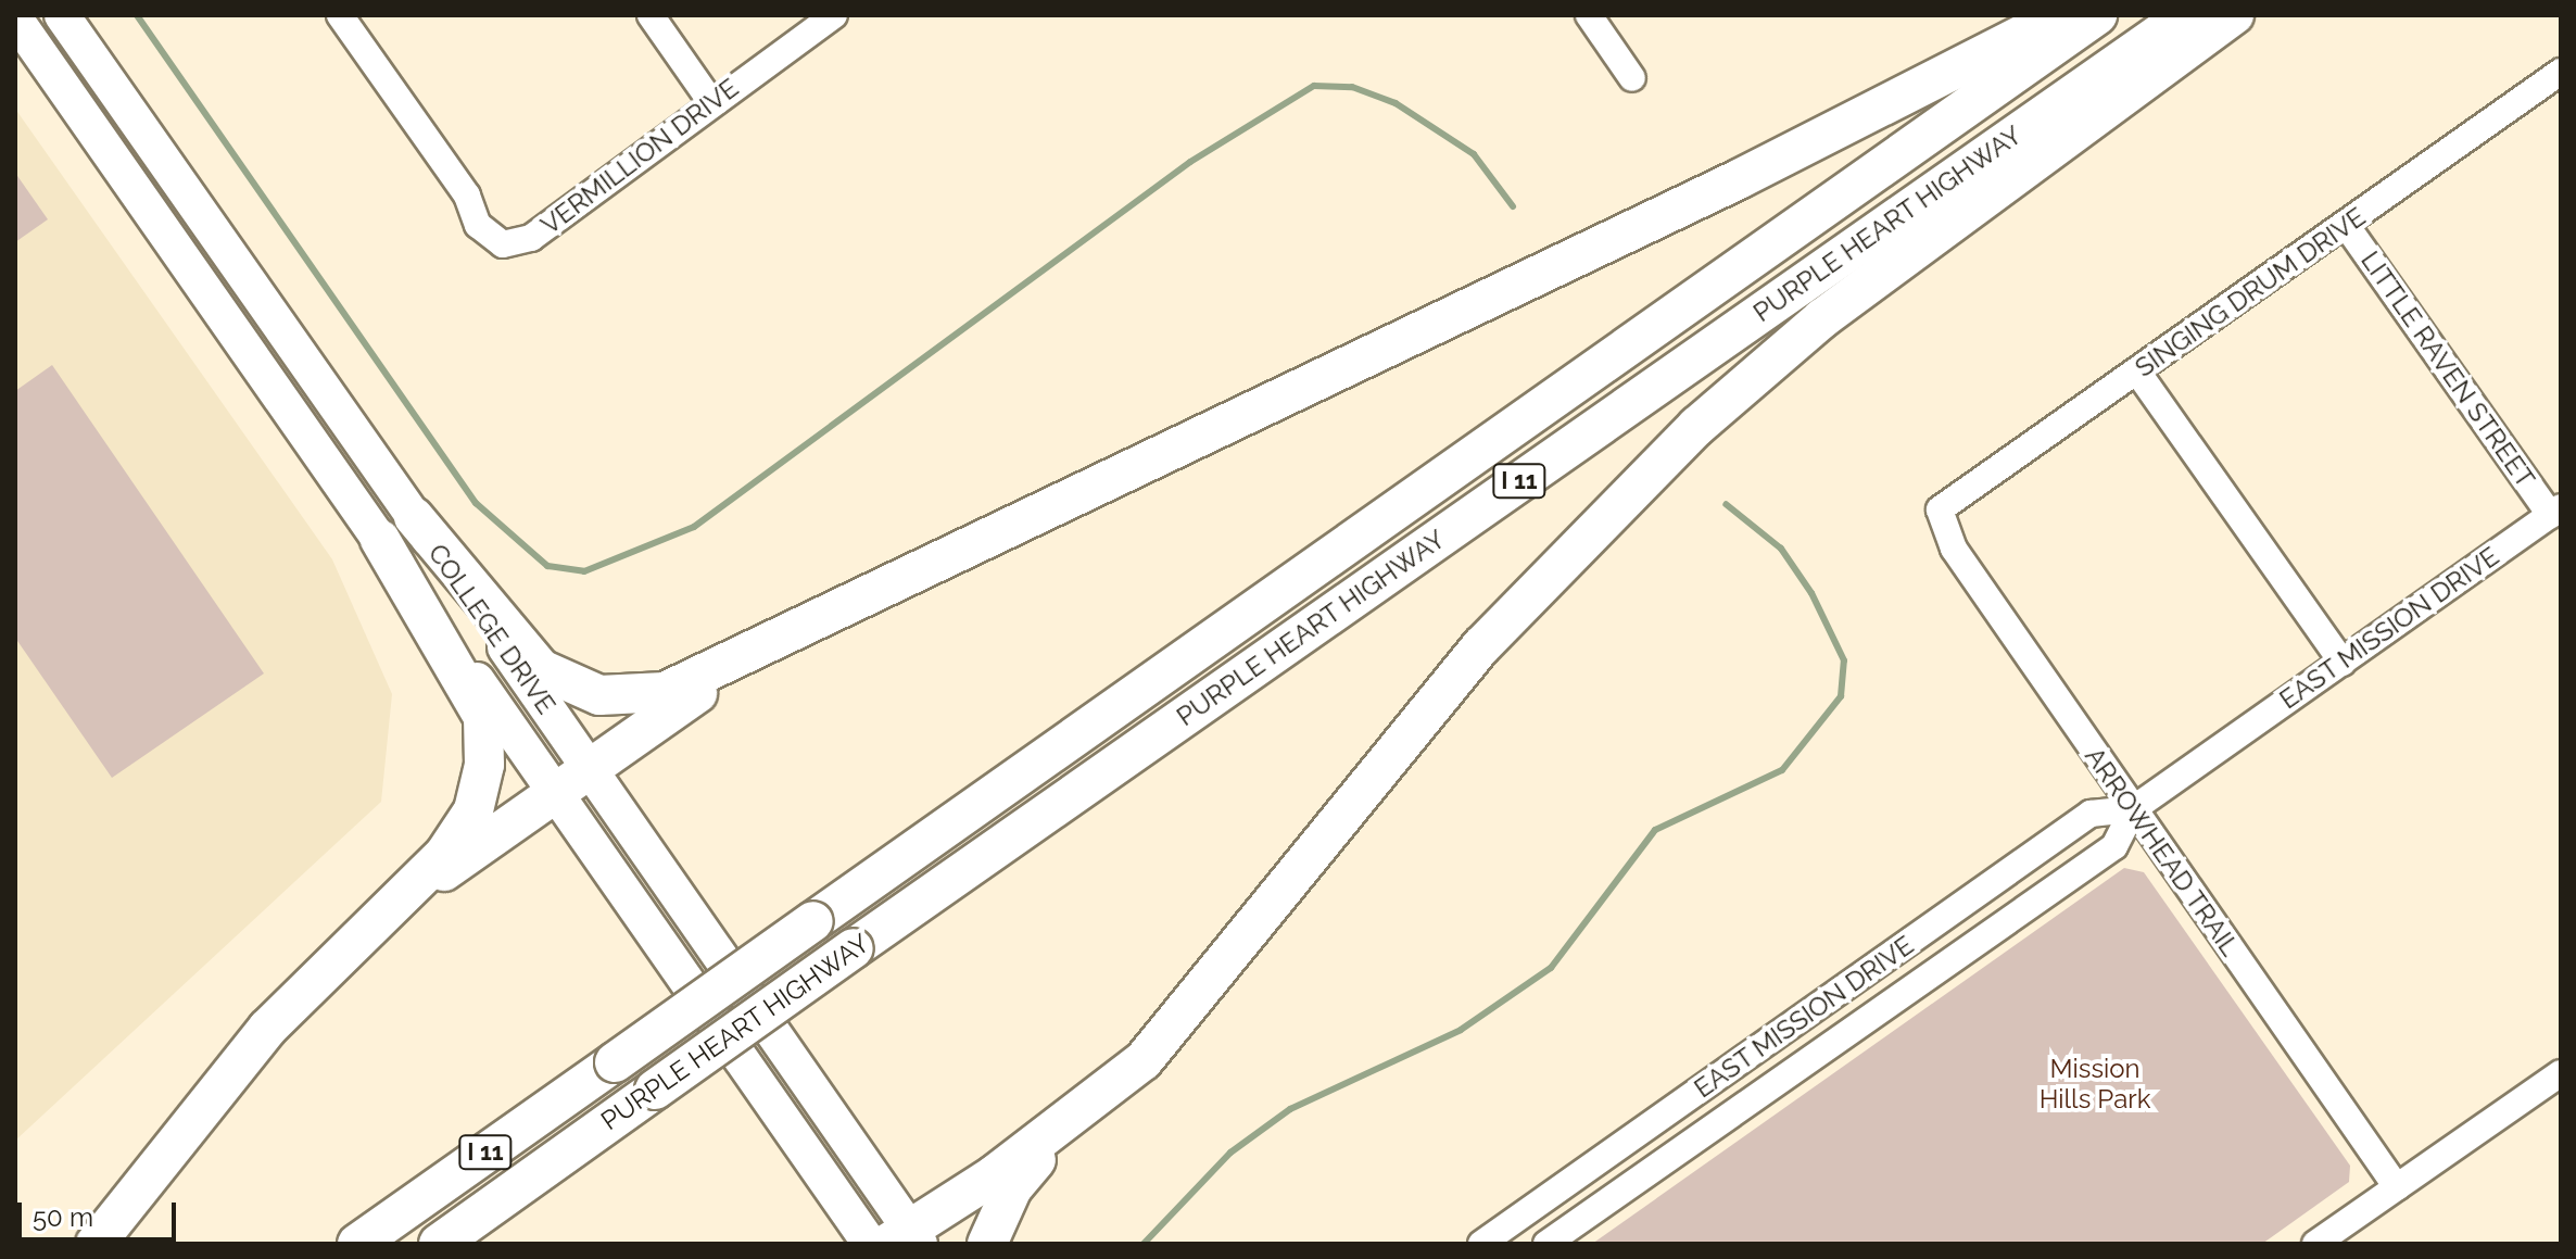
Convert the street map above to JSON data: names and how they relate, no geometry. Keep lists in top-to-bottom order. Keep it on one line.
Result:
{"streets":{"highway":["PURPLE HEART HIGHWAY","I 11"],"main road":["COLLEGE DRIVE"],"street":["VERMILLION DRIVE","SINGING DRUM DRIVE","LITTLE RAVEN STREET","EAST MISSION DRIVE","ARROWHEAD TRAIL"]},"crossings":[["SINGING DRUM DRIVE","LITTLE RAVEN STREET"],["SINGING DRUM DRIVE","ARROWHEAD TRAIL"],["LITTLE RAVEN STREET","EAST MISSION DRIVE"],["EAST MISSION DRIVE","ARROWHEAD TRAIL"]],"parks":["Mission Hills Park"],"scale_bar":"50 m"}
